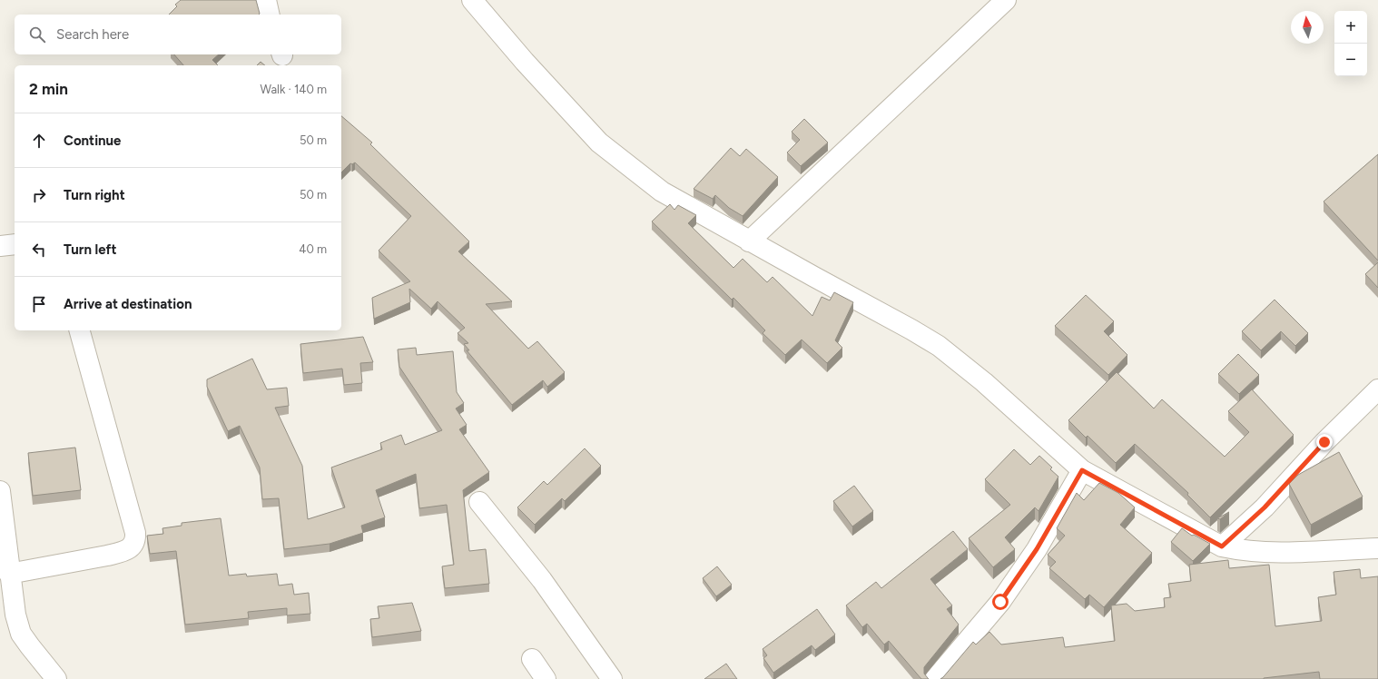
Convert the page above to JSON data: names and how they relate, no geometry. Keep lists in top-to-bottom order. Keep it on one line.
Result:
{"north":"top","page":{"map_buttons":["+","−"],"search":"Search here","heading":["2 min","Walk · 140 m"],"list":[["Continue","50 m"],["Turn right","50 m"],["Turn left","40 m"],"Arrive at destination"]}}
